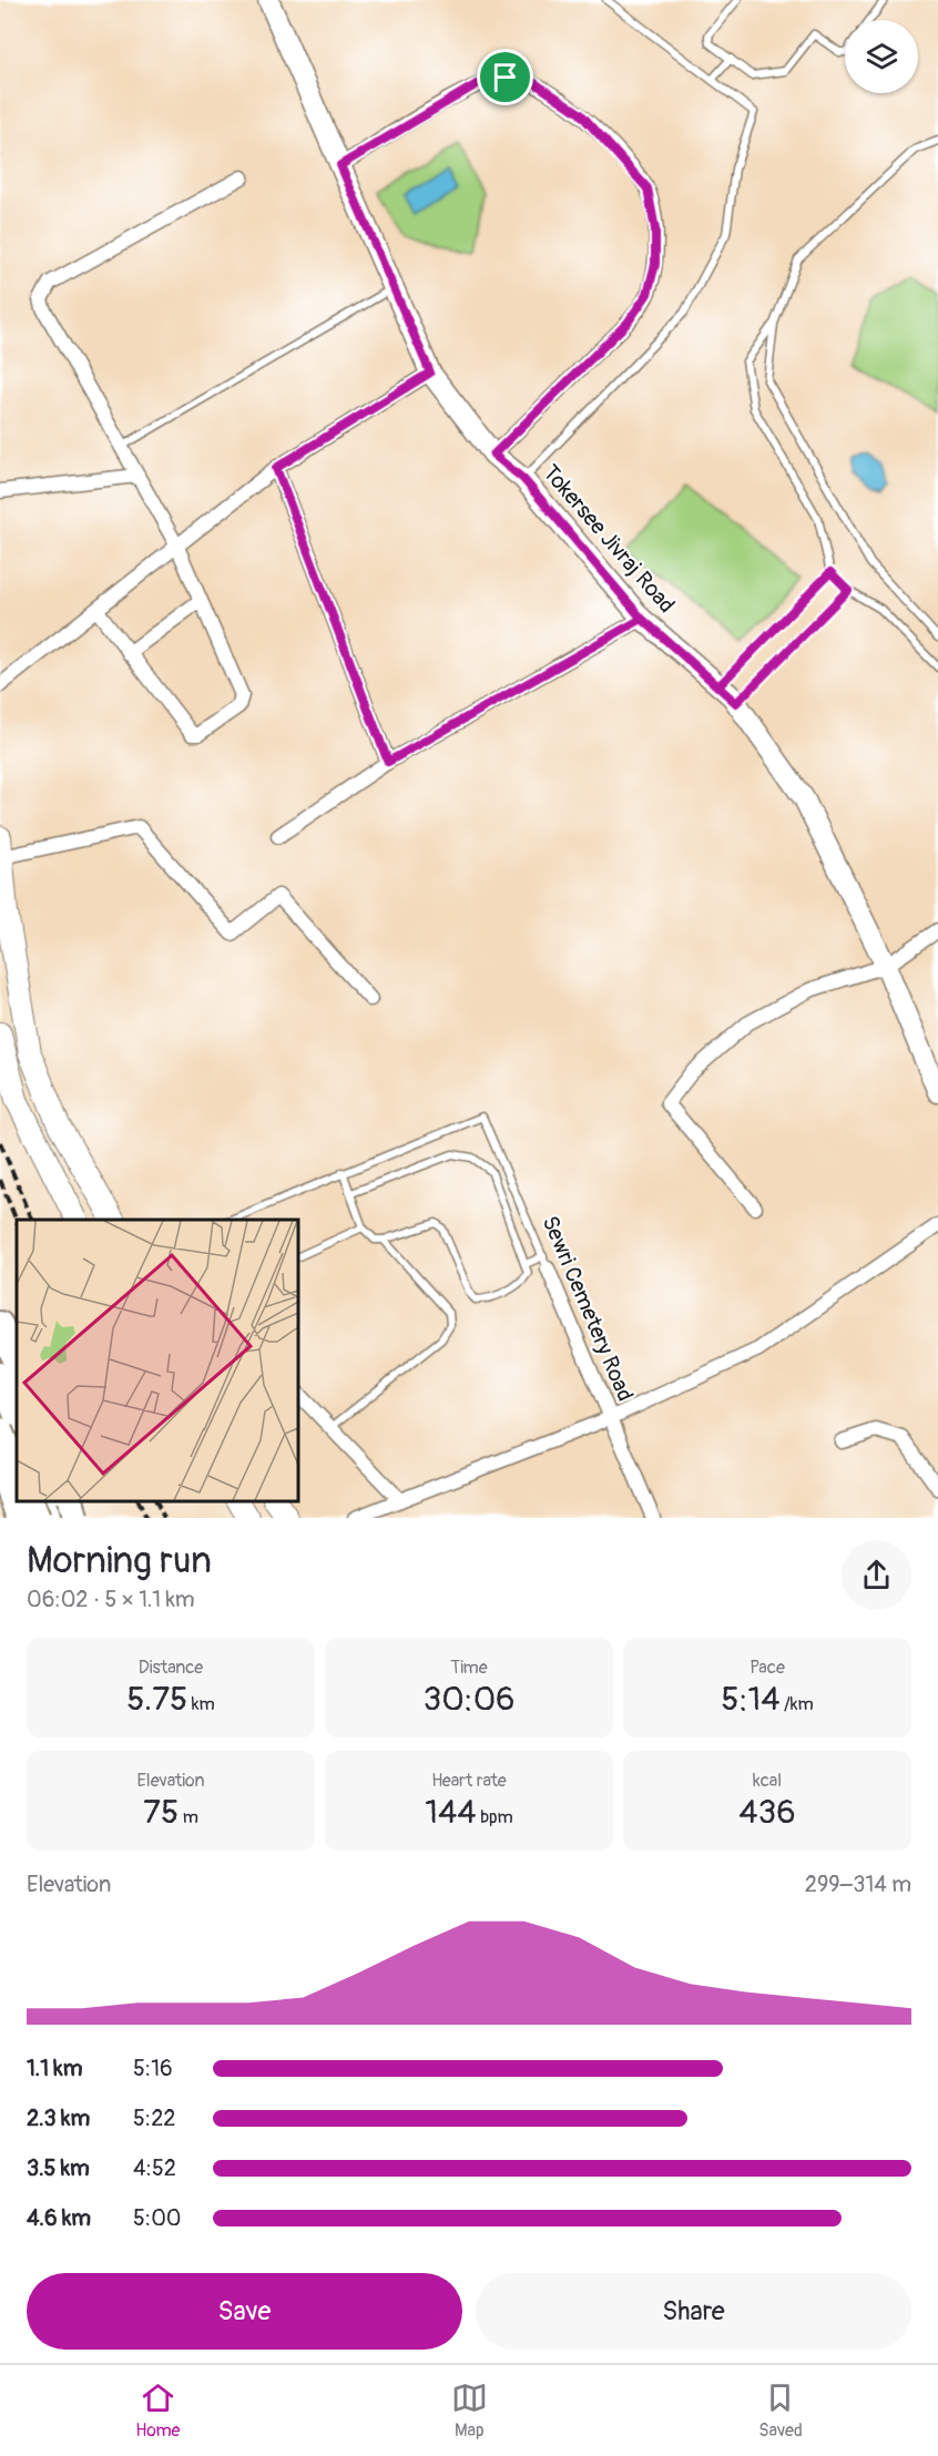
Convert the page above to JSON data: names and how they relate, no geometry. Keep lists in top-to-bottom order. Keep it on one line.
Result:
{"streets":{"street":["Tokersee Jivraj Road","Sewri Cemetery Road"]},"page":{"heading":["Morning run","06:02 · 5 × 1.1 km"],"stats":[["Distance","5.75 km"],["Time","30:06"],["Pace","5:14 /km"],["Elevation","75 m"],["Heart rate","144 bpm"],["kcal","436"]],"chart":["Elevation","299–314 m"],"list":[{"name":"1.1 km","note":"5:16"},{"name":"2.3 km","note":"5:22"},{"name":"3.5 km","note":"4:52"},{"name":"4.6 km","note":"5:00"}],"buttons":["Save","Share"],"tabs":["Home","Map","Saved"]}}
